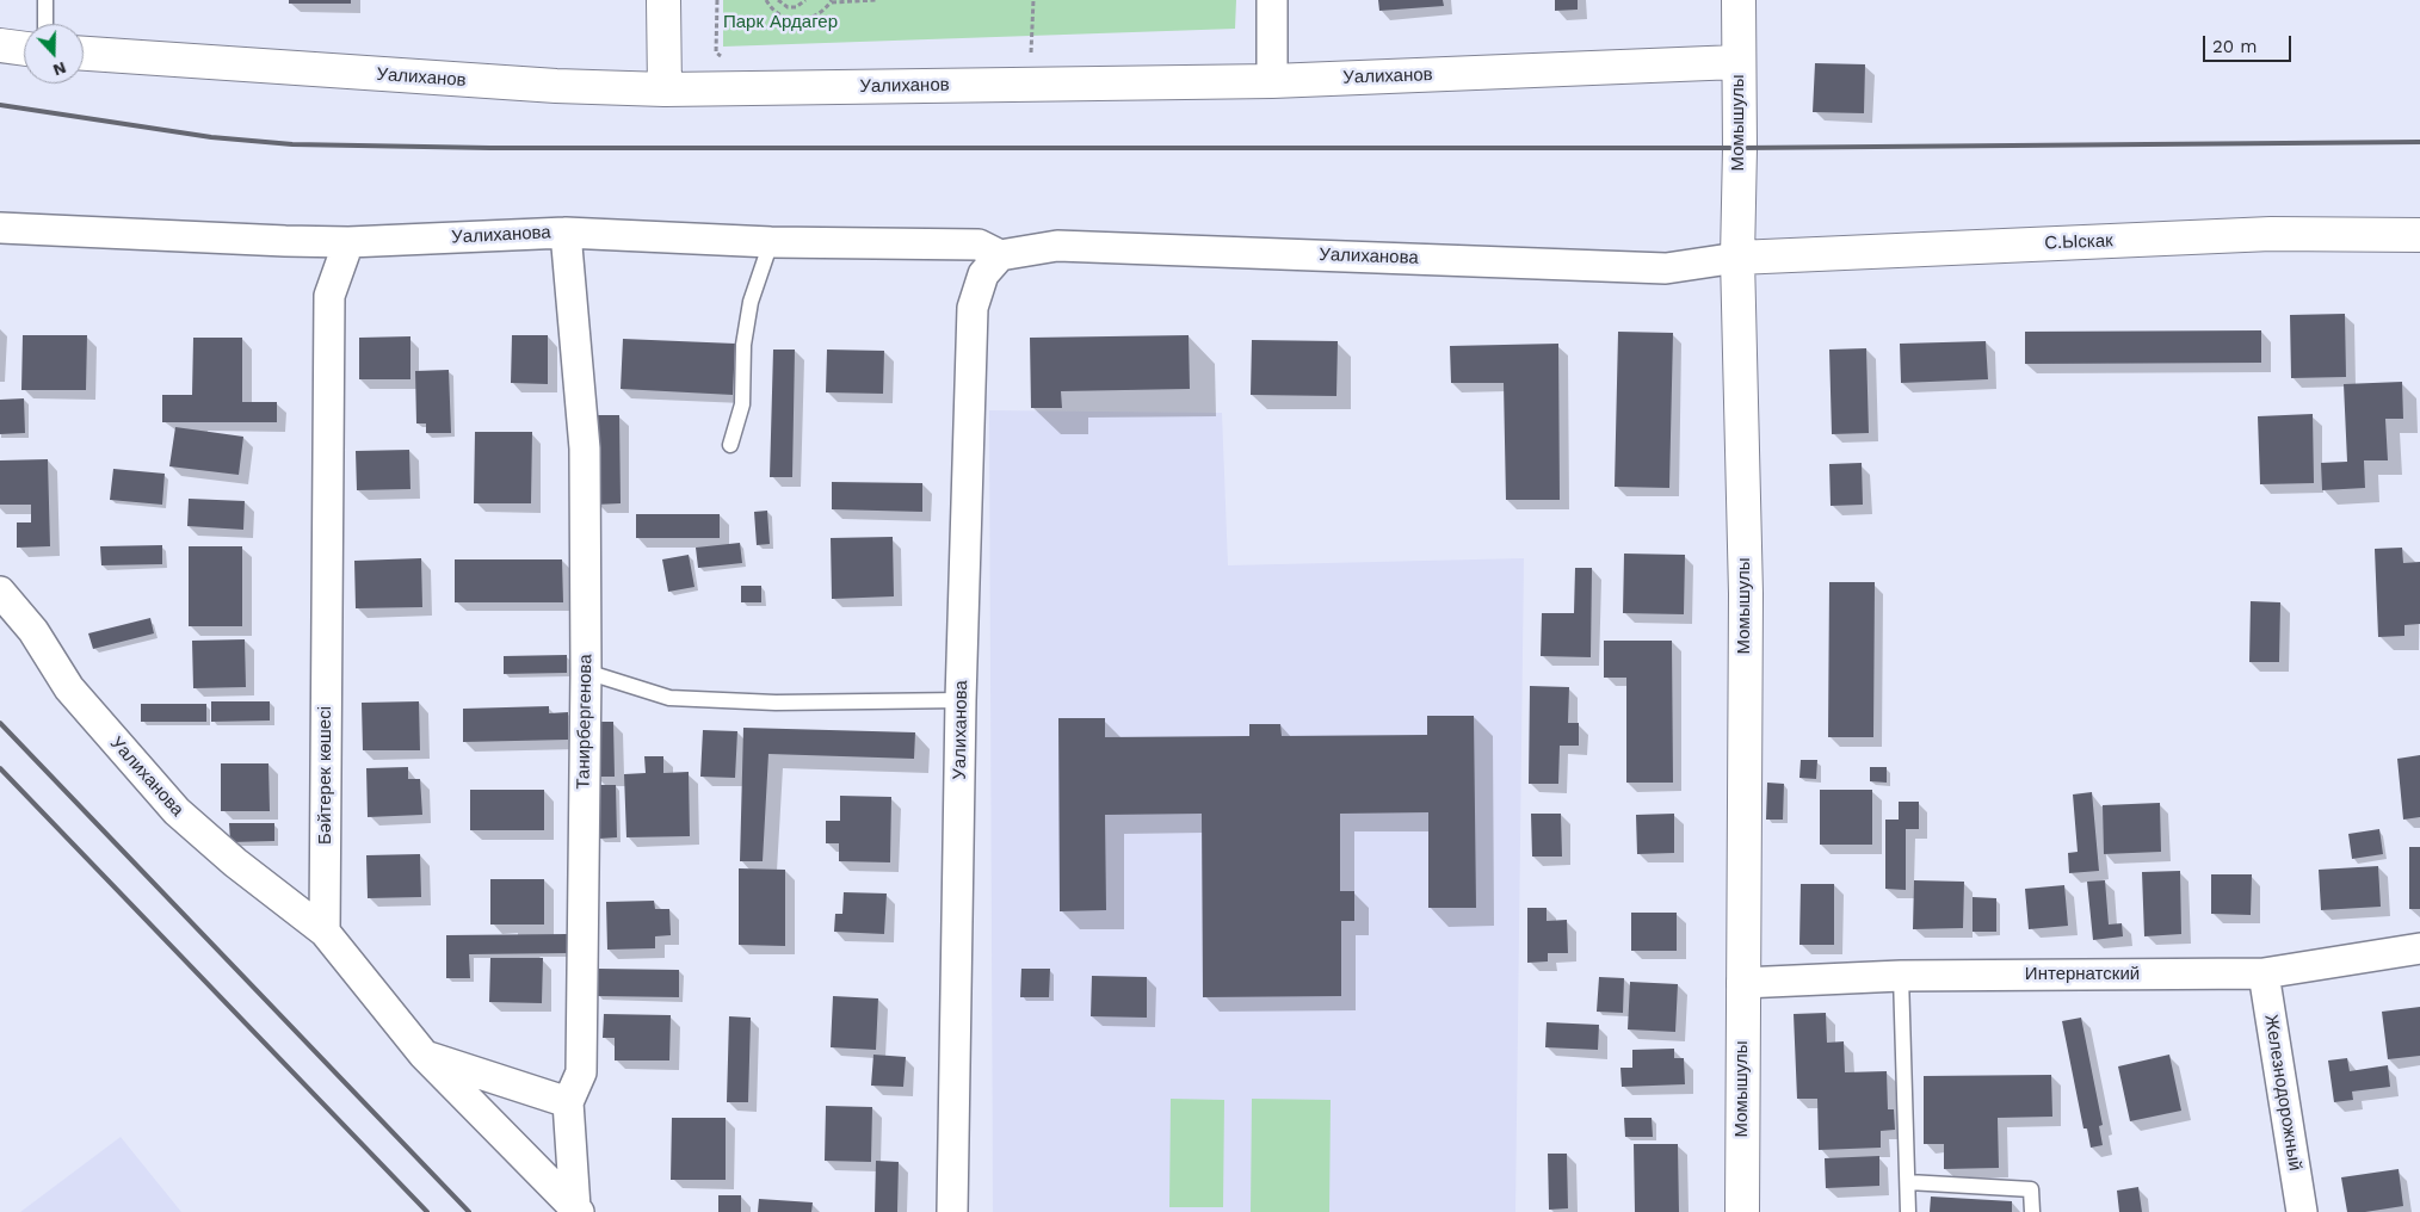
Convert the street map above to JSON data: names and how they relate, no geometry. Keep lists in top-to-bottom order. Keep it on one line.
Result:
{"streets":{"street":["Уалиханов","Момышулы","Уалиханова","С.Ыскак","Танирбергенова","Бәйтерек көшесі","Интернатский","Железнодорожный"]},"crossings":[["Уалиханов","Момышулы"],["Момышулы","Уалиханова"],["Момышулы","С.Ыскак"],["Момышулы","Интернатский"],["Уалиханова","С.Ыскак"],["Уалиханова","Танирбергенова"],["Уалиханова","Бәйтерек көшесі"],["Интернатский","Железнодорожный"]],"parks":["Парк Ардагер"],"scale_bar":"20 m","north":"bottom"}
